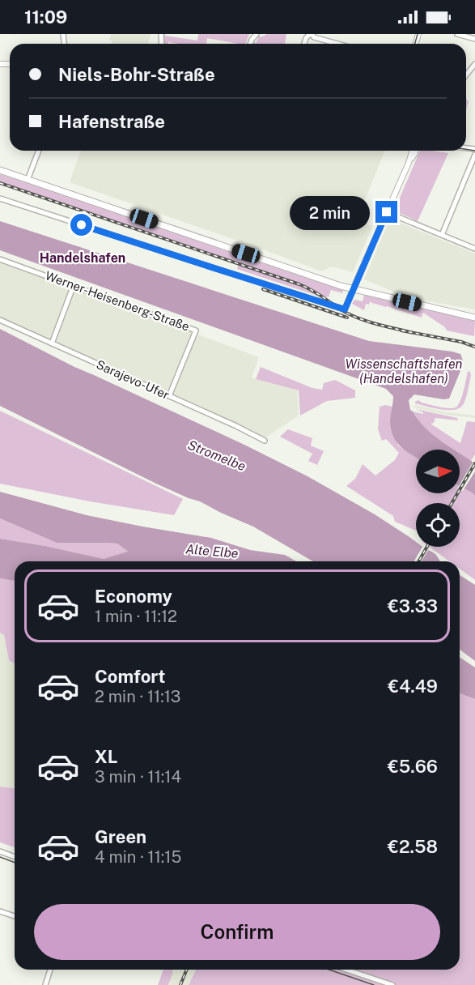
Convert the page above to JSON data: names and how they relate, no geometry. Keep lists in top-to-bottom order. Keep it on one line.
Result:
{"streets":{"street":["Werner-Heisenberg-Straße","Sarajevo-Ufer"]},"crossings":[["Werner-Heisenberg-Straße","Sarajevo-Ufer"]],"districts":["Handelshafen"],"water":["Wissenschaftshafen (Handelshafen)","Stromelbe","Alte Elbe"],"north":"right","page":{"status":"11:09","banner":["Niels-Bohr-Straße","Hafenstraße"],"bubble":"2 min","list":[{"name":"Economy","note":"1 min · 11:12","value":"€3.33"},{"name":"Comfort","note":"2 min · 11:13","value":"€4.49"},{"name":"XL","note":"3 min · 11:14","value":"€5.66"},{"name":"Green","note":"4 min · 11:15","value":"€2.58"}],"buttons":"Confirm"}}
